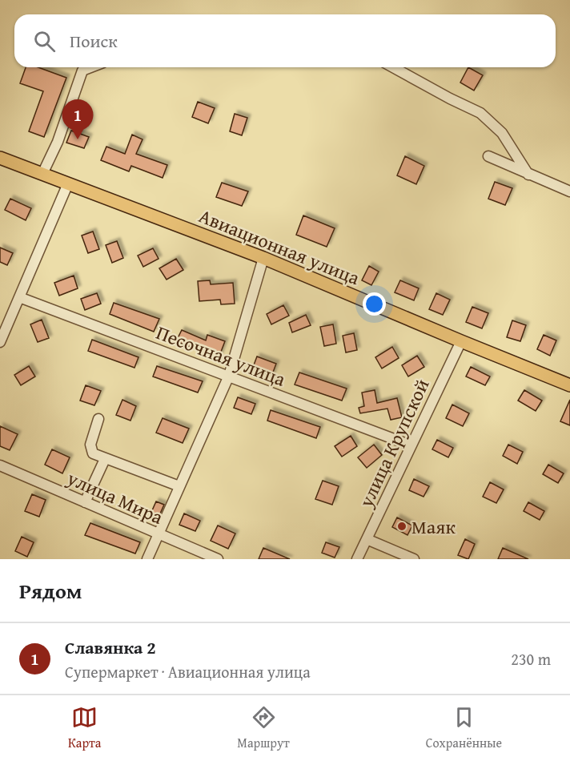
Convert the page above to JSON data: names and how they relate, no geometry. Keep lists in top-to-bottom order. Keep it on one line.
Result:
{"streets":{"main road":["Авиационная улица"],"street":["Песочная улица","улица Крупской","улица Мира"]},"crossings":[["Авиационная улица","улица Крупской"],["Песочная улица","улица Крупской"]],"places":["Маяк"],"page":{"search":"Поиск","pins":"1","heading":"Рядом","list":[{"mark":"1","name":"Славянка 2","note":"Супермаркет · Авиационная улица","value":"230 m"}],"nav":["Карта","Маршрут","Сохранённые"]}}
